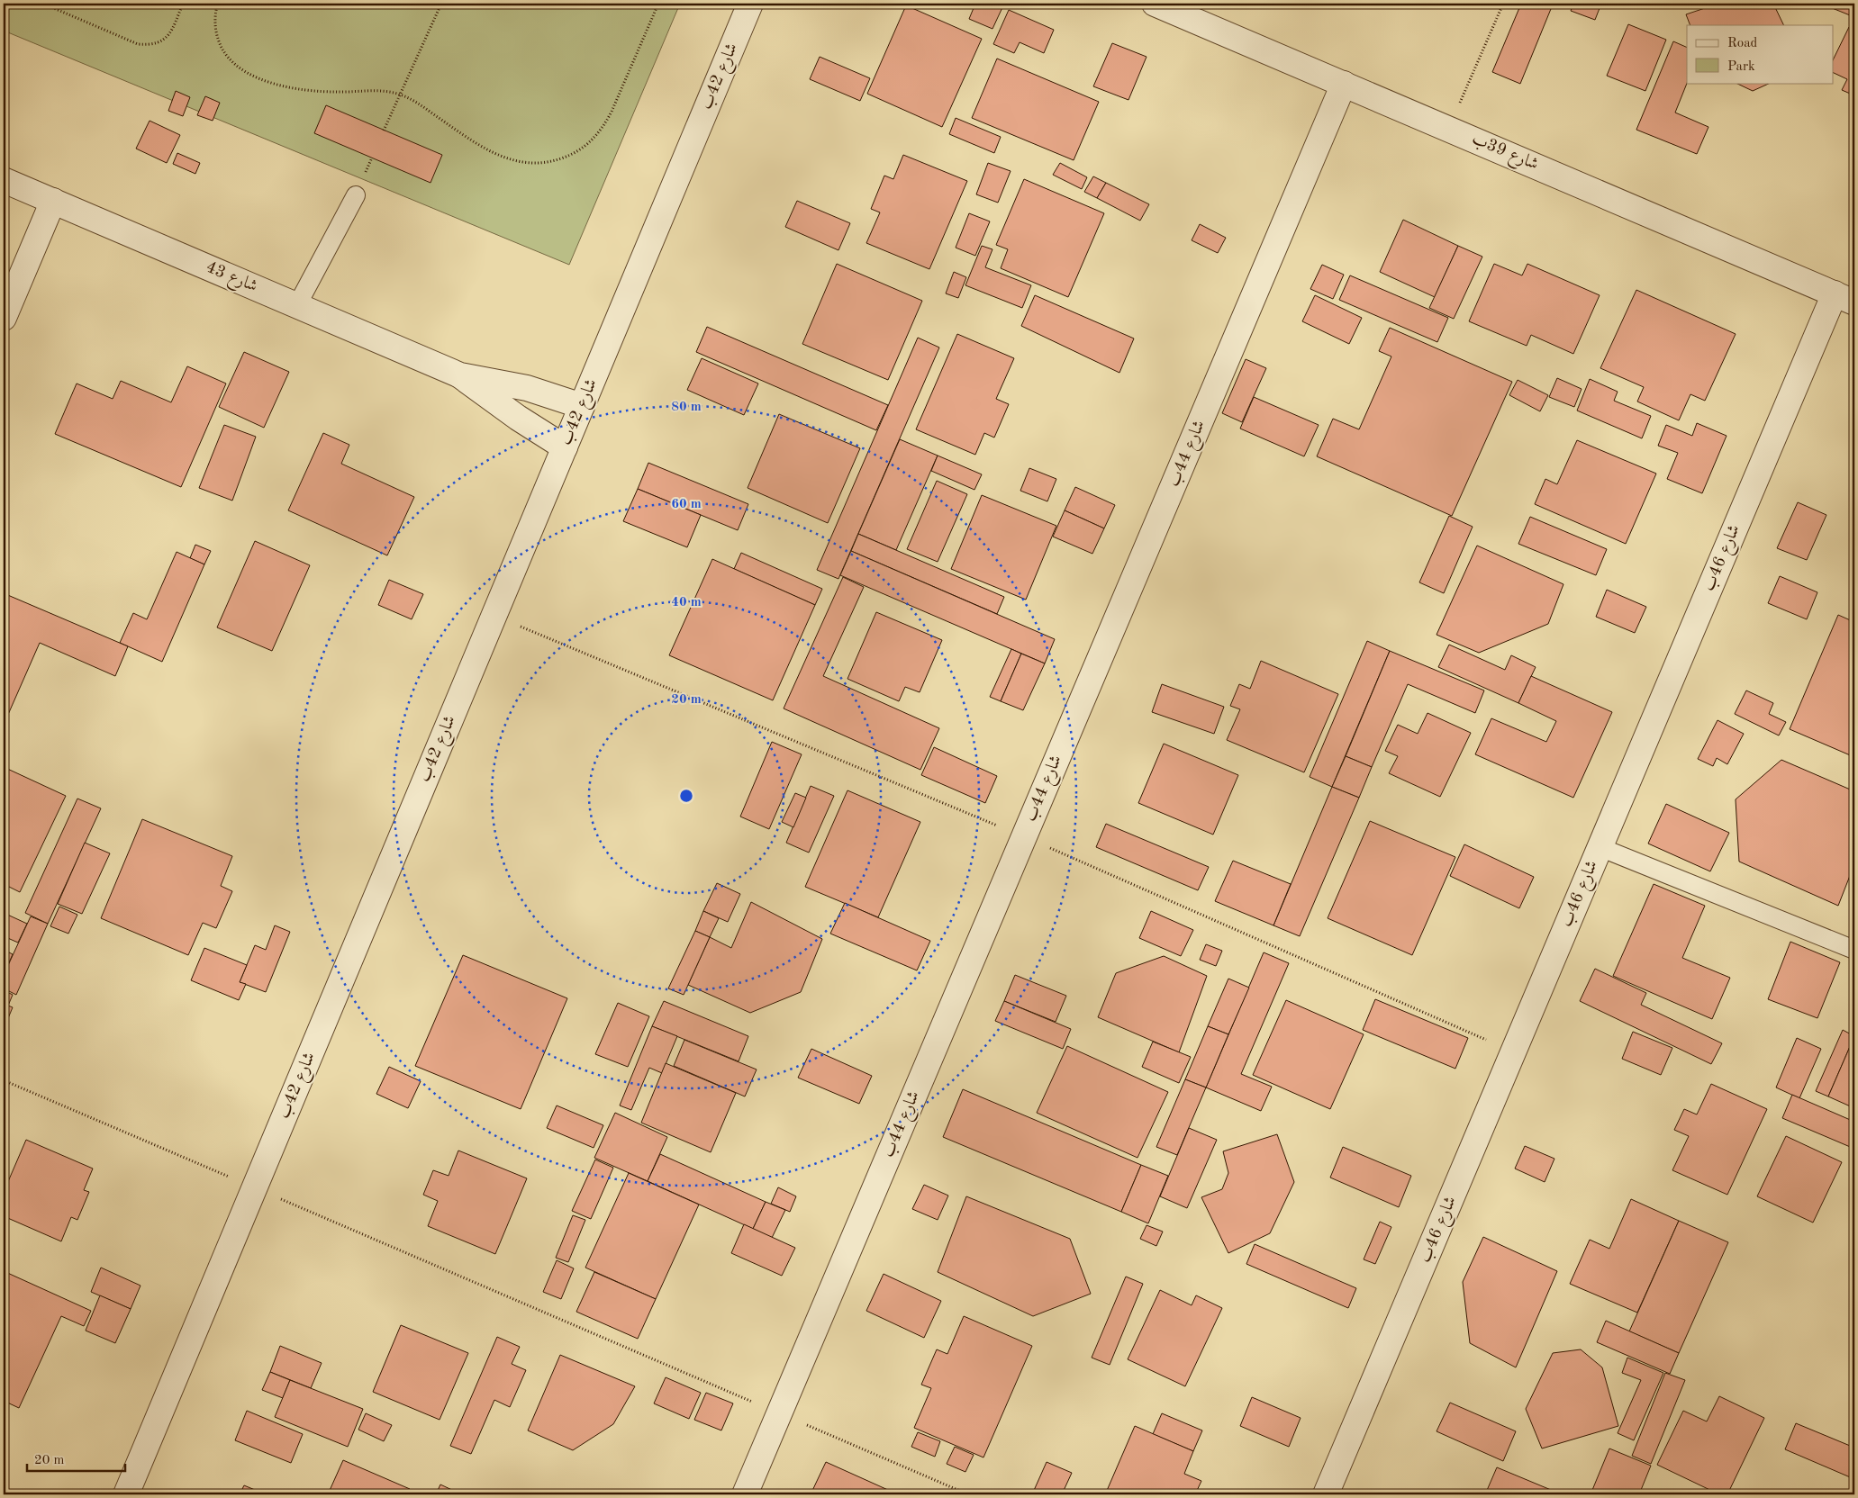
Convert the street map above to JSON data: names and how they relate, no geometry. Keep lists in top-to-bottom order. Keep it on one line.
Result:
{"streets":{"street":["شارع 42ب","شارع 39ب","شارع 43","شارع 44ب","شارع 46ب"]},"crossings":[["شارع 42ب","شارع 43"],["شارع 39ب","شارع 44ب"],["شارع 39ب","شارع 46ب"]],"legend":["Road","Park"],"scale_bar":"20 m","rings":["80 m","60 m","40 m","20 m"]}
